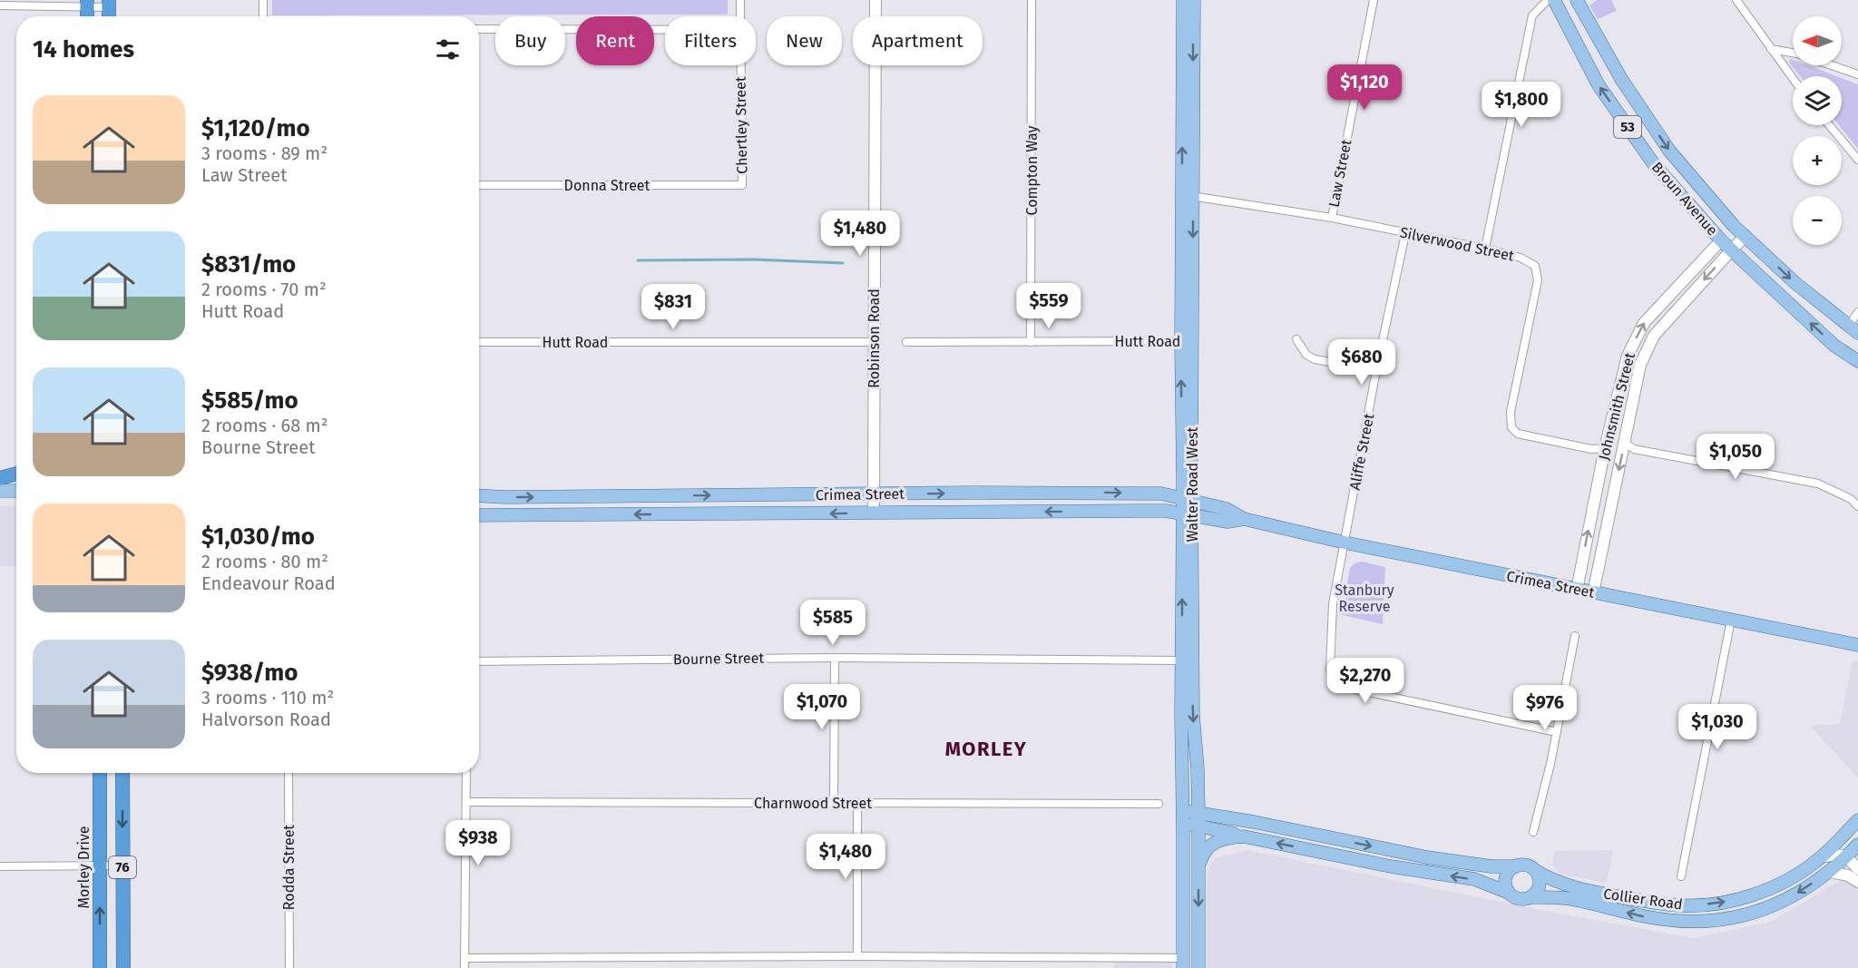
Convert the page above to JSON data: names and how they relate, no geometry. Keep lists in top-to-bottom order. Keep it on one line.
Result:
{"streets":{"highway":["Morley Drive","76"],"main road":["53","Broun Avenue","Walter Road West","Crimea Street","Collier Road"],"street":["Chertley Street","Compton Way","Law Street","Donna Street","Silverwood Street","Robinson Road","Hutt Road","Johnsmith Street","Aliffe Street","Bourne Street","Charnwood Street","Rodda Street"]},"crossings":[["Chertley Street","Donna Street"],["Compton Way","Hutt Road"],["Law Street","Silverwood Street"],["Broun Avenue","Johnsmith Street"],["Silverwood Street","Johnsmith Street"],["Silverwood Street","Aliffe Street"],["Silverwood Street","Walter Road West"],["Robinson Road","Hutt Road"],["Robinson Road","Crimea Street"],["Hutt Road","Walter Road West"],["Johnsmith Street","Crimea Street"],["Aliffe Street","Crimea Street"],["Walter Road West","Crimea Street"],["Walter Road West","Bourne Street"]],"districts":["MORLEY"],"parks":["Stanbury Reserve"],"north":"left","page":{"map_buttons":["+","−"],"chip":["Buy","Rent","Filters","New","Apartment"],"heading":"14 homes","price":["$1,120","$1,800","$1,480","$559","$831","$680","$1,050","$585","$2,270","$1,070","$976","$1,030","$938","$1,480"],"list":[{"name":"$1,120/mo","note":"3 rooms · 89 m² · Law Street"},{"name":"$831/mo","note":"2 rooms · 70 m² · Hutt Road"},{"name":"$585/mo","note":"2 rooms · 68 m² · Bourne Street"},{"name":"$1,030/mo","note":"2 rooms · 80 m² · Endeavour Road"},{"name":"$938/mo","note":"3 rooms · 110 m² · Halvorson Road"}]}}
